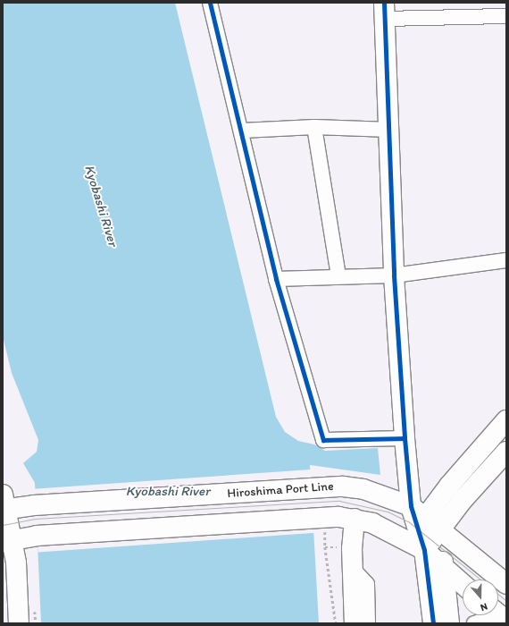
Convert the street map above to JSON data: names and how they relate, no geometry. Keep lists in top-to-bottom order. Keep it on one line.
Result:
{"streets":{"street":["Hiroshima Port Line"]},"water":["Kyobashi River"],"north":"bottom"}
